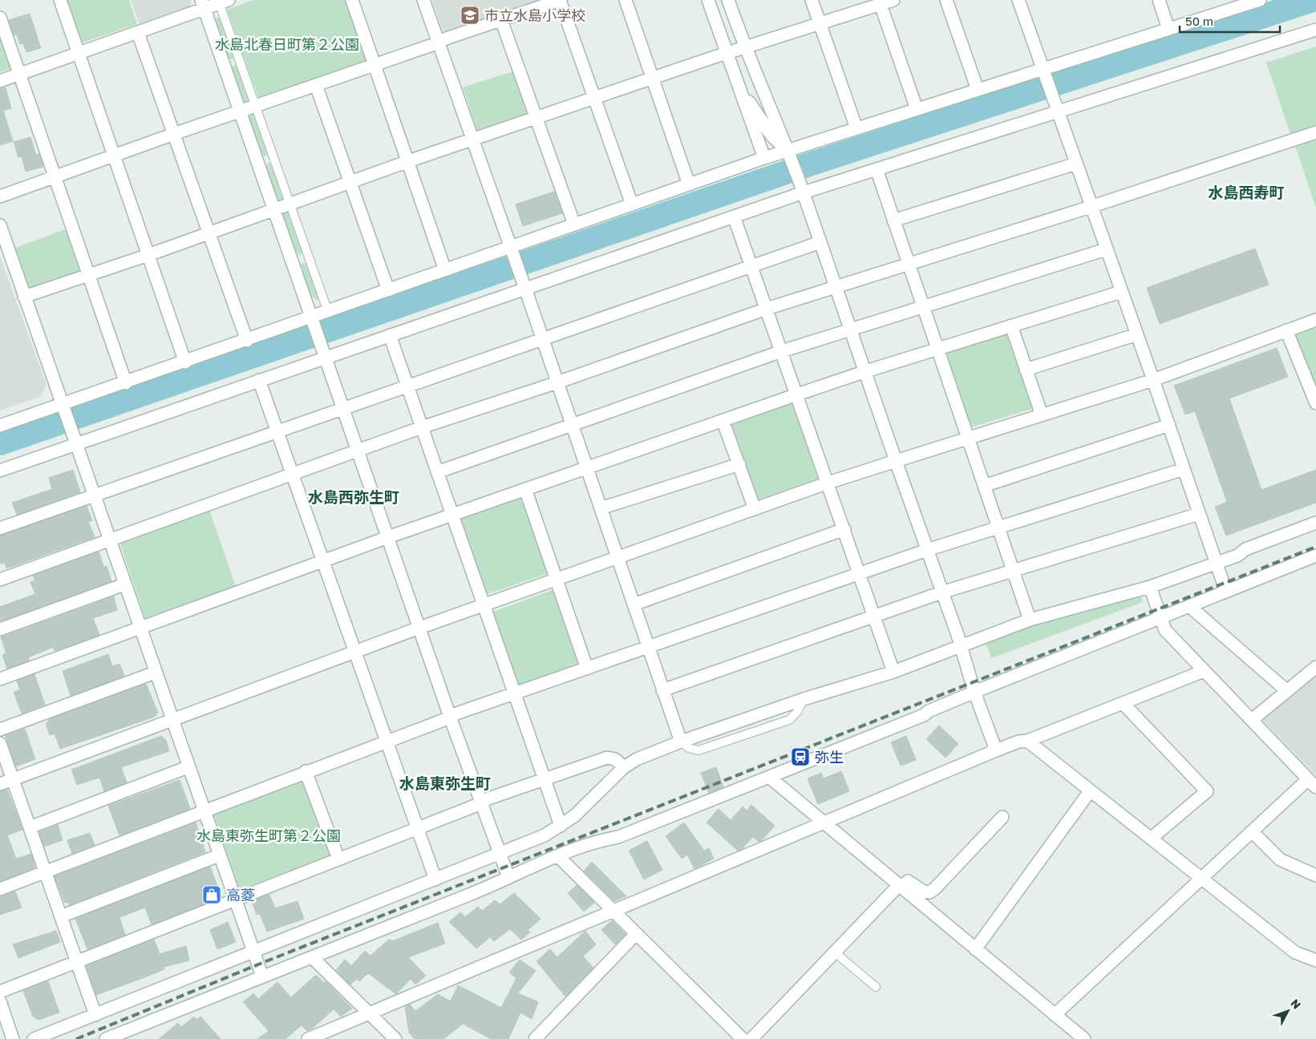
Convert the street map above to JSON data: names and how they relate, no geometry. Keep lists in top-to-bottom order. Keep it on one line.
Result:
{"districts":["水島西寿町","水島西弥生町","水島東弥生町"],"parks":["水島北春日町第２公園","水島東弥生町第２公園"],"places":{"school or university":["市立水島小学校"],"station":["弥生"],"shop":["高菱"]},"scale_bar":"50 m","north":"top right"}
